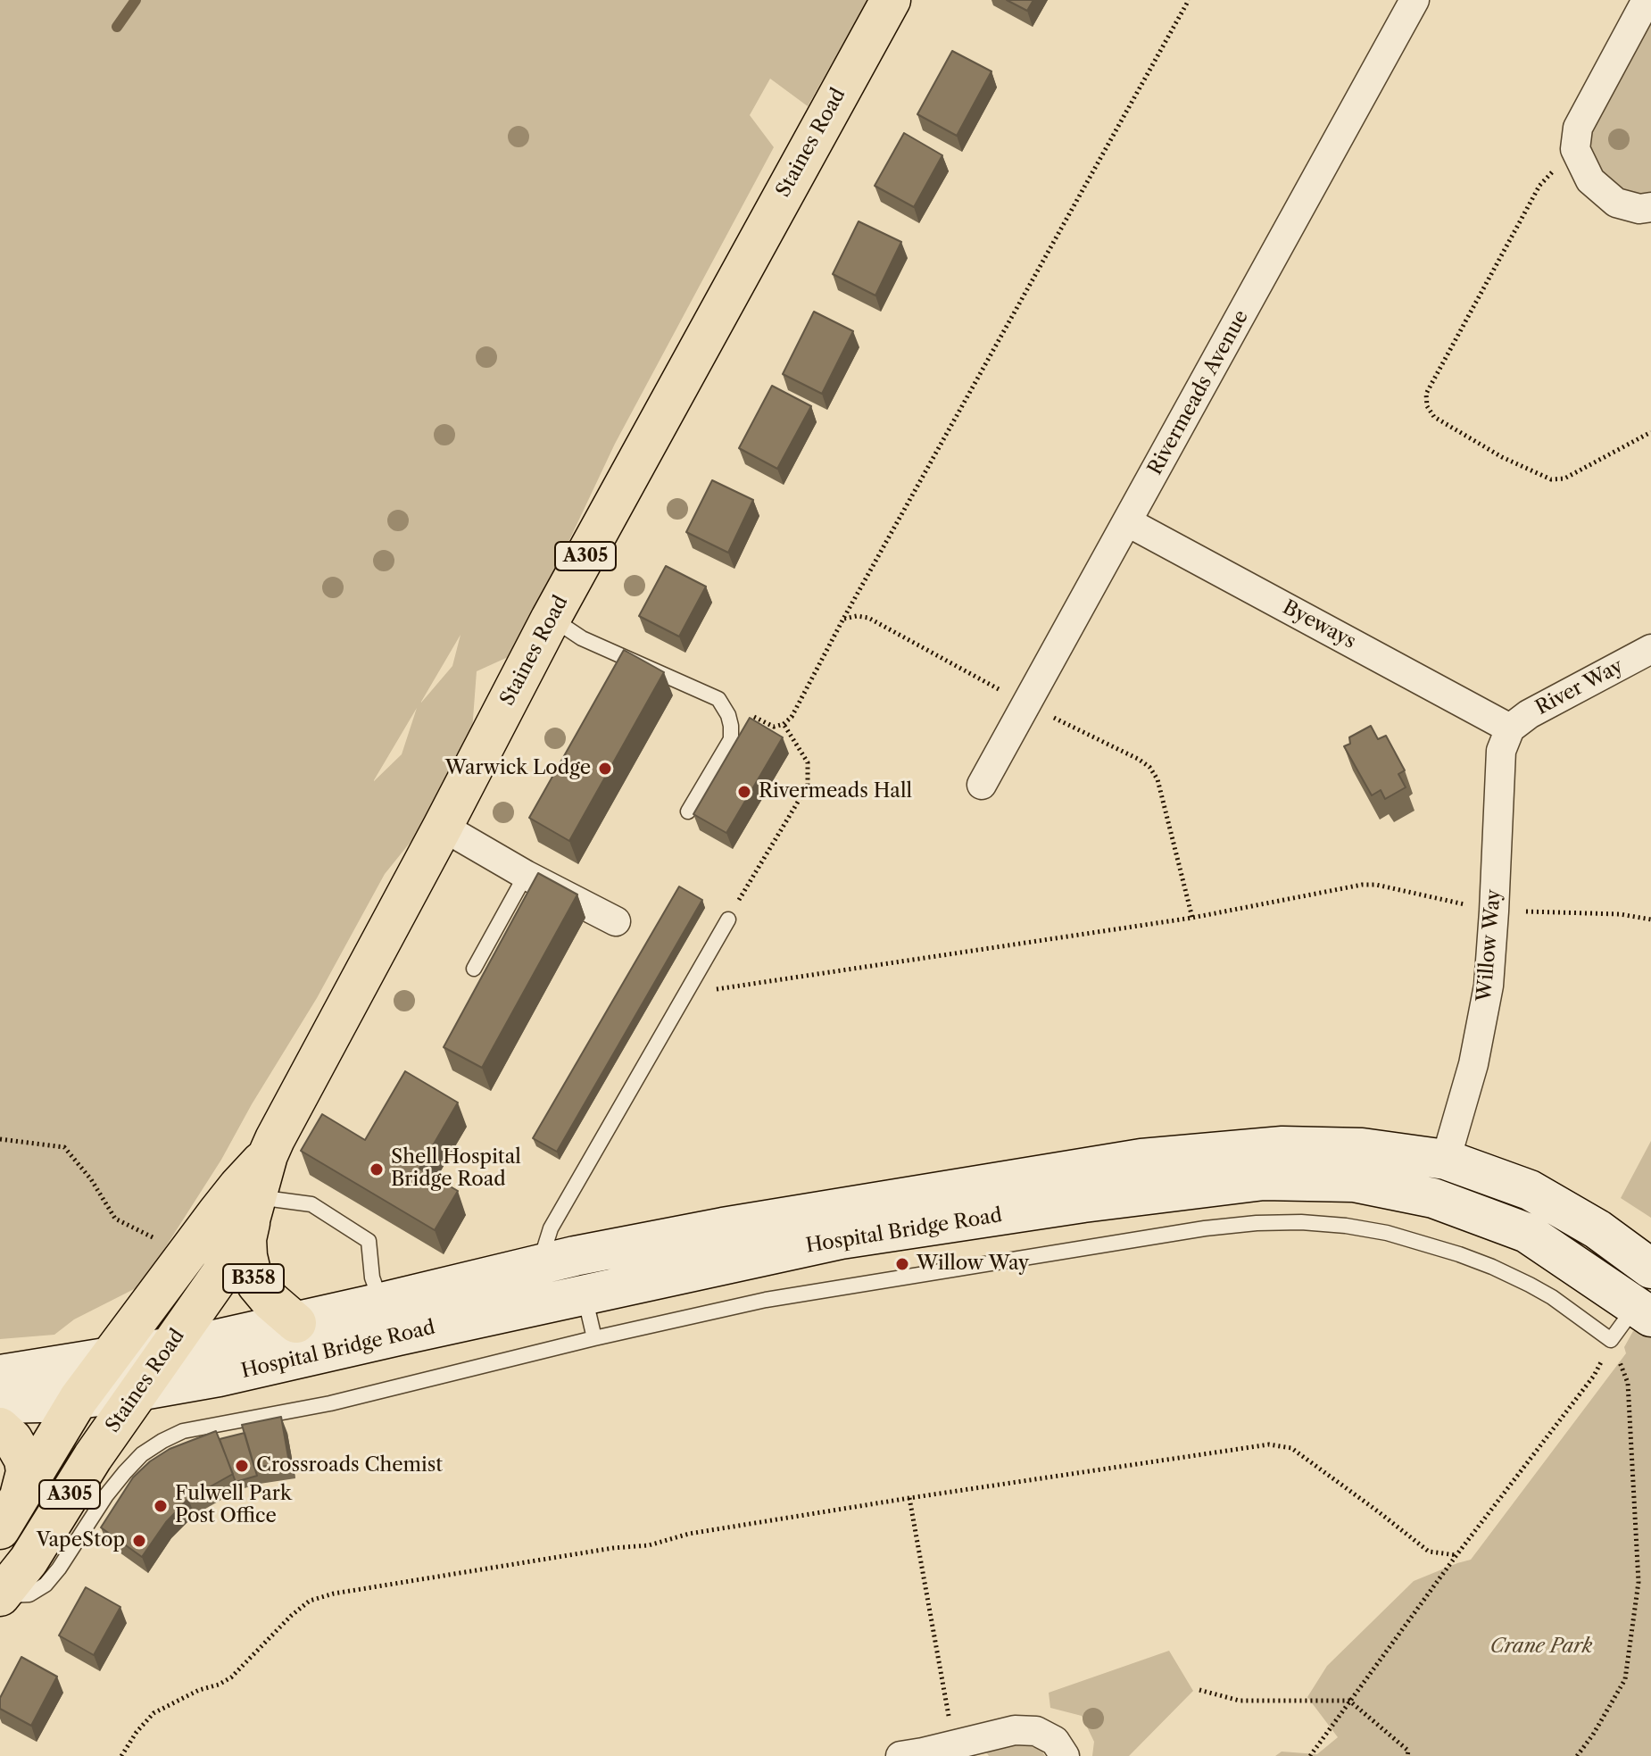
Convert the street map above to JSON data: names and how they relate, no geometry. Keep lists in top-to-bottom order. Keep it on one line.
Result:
{"streets":{"main road":["Staines Road","A305","Hospital Bridge Road","B358"],"street":["Rivermeads Avenue","Byeways","River Way","Willow Way"]},"crossings":[["Staines Road","Hospital Bridge Road"],["Staines Road","B358"],["Rivermeads Avenue","Byeways"],["Byeways","River Way"],["Byeways","Willow Way"],["River Way","Willow Way"],["Willow Way","Hospital Bridge Road"],["Hospital Bridge Road","B358"]],"parks":["Crane Park"],"places":["Warwick Lodge","Rivermeads Hall","Shell Hospital Bridge Road","Willow Way","Crossroads Chemist","Fulwell Park Post Office","VapeStop"]}
